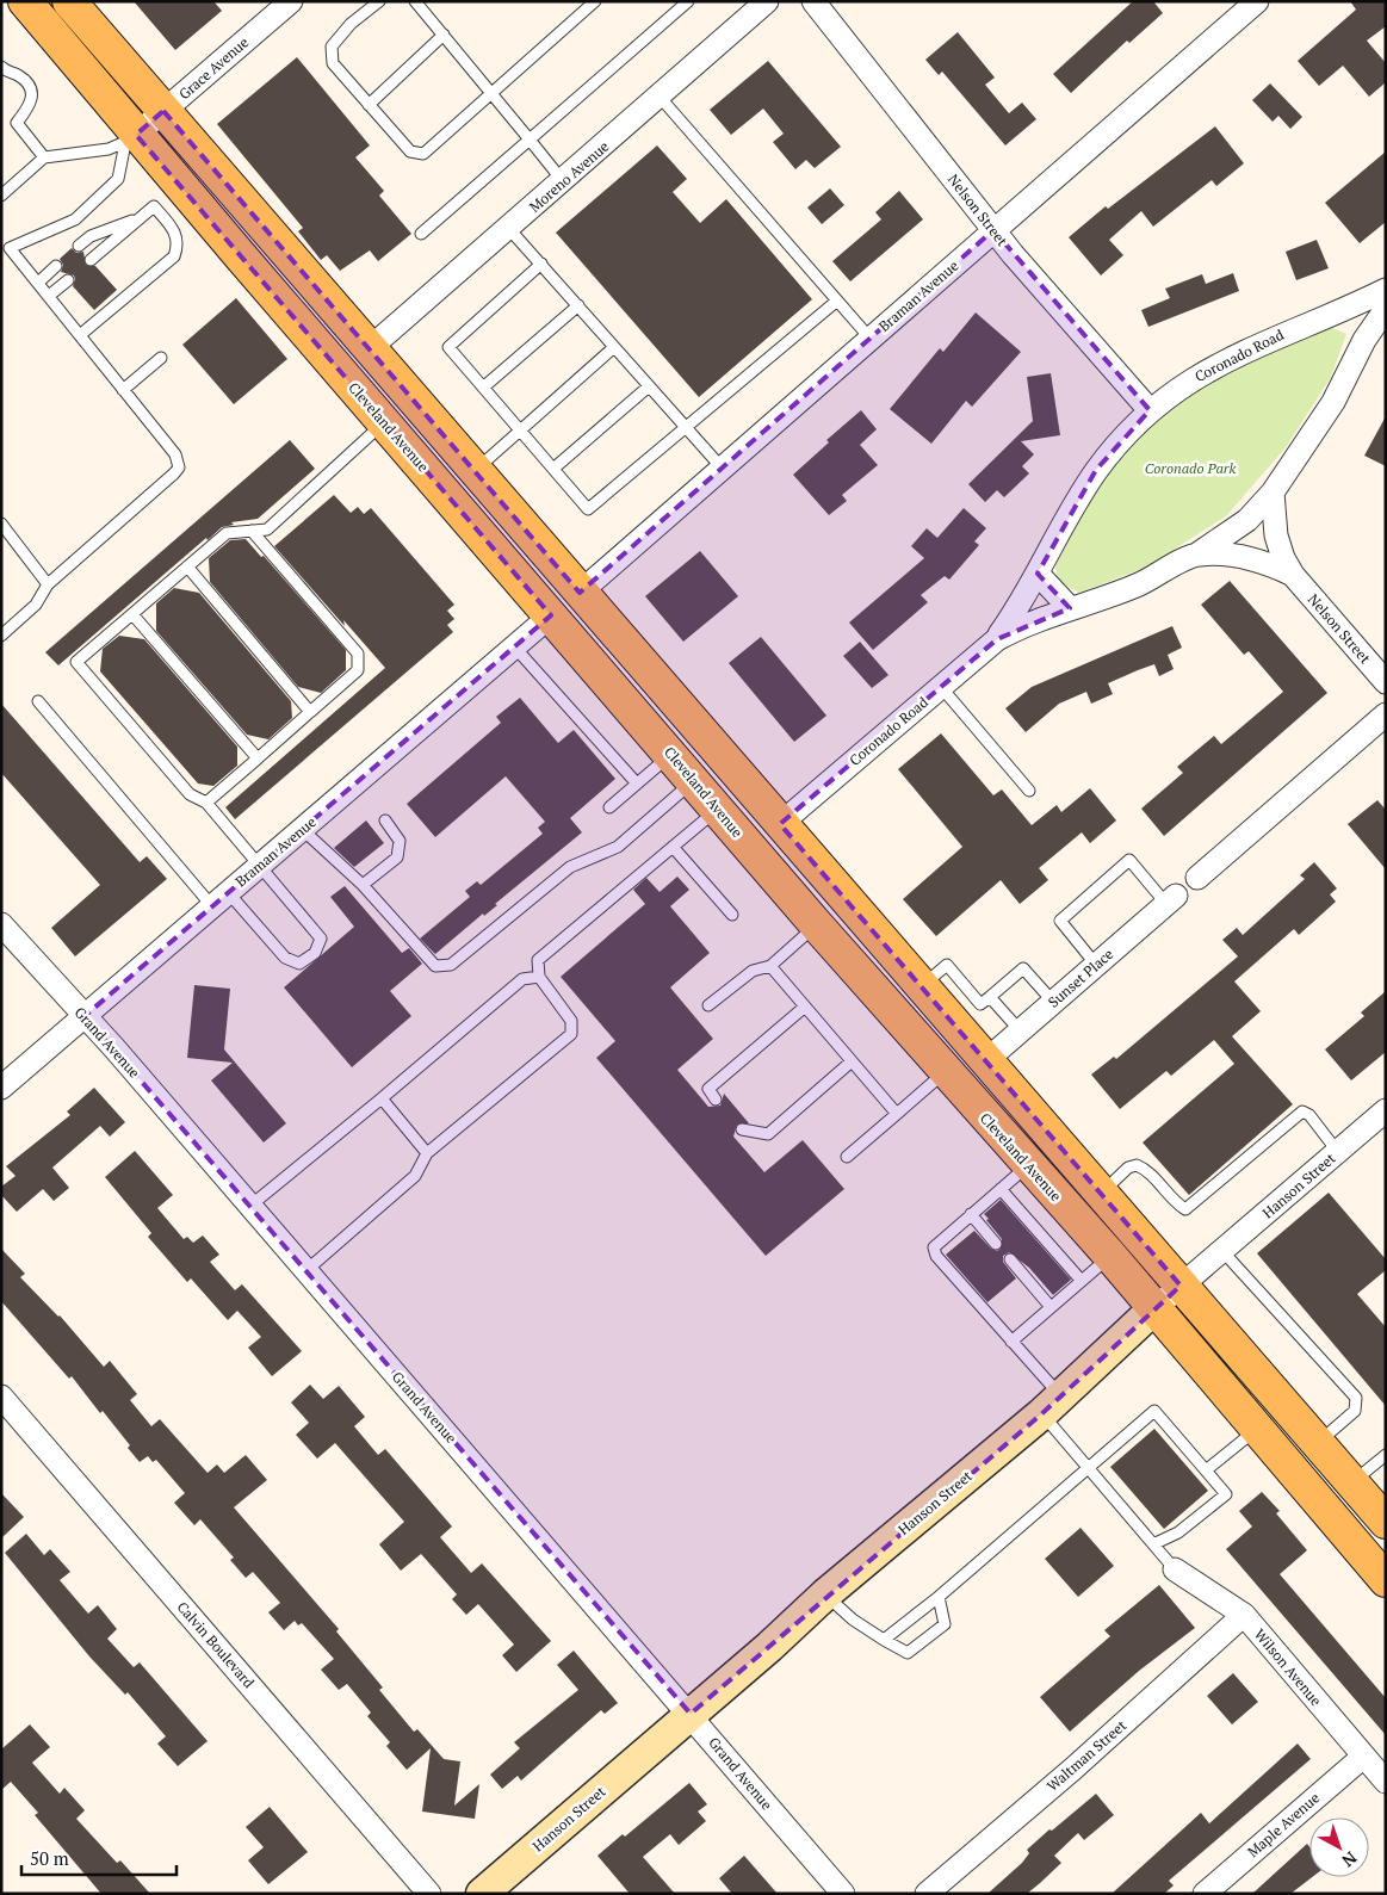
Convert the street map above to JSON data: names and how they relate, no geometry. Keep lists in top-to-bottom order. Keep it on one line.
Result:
{"streets":{"main road":["Cleveland Avenue"],"street":["Grace Avenue","Moreno Avenue","Nelson Street","Braman Avenue","Coronado Road","Sunset Place","Grand Avenue","Hanson Street","Calvin Boulevard","Wilson Avenue","Waltman Street","Maple Avenue"]},"crossings":[["Grace Avenue","Cleveland Avenue"],["Nelson Street","Braman Avenue"],["Nelson Street","Coronado Road"],["Braman Avenue","Cleveland Avenue"],["Braman Avenue","Grand Avenue"],["Cleveland Avenue","Hanson Street"],["Grand Avenue","Hanson Street"],["Wilson Avenue","Waltman Street"],["Wilson Avenue","Maple Avenue"]],"parks":["Coronado Park"],"scale_bar":"50 m","north":"bottom right"}
